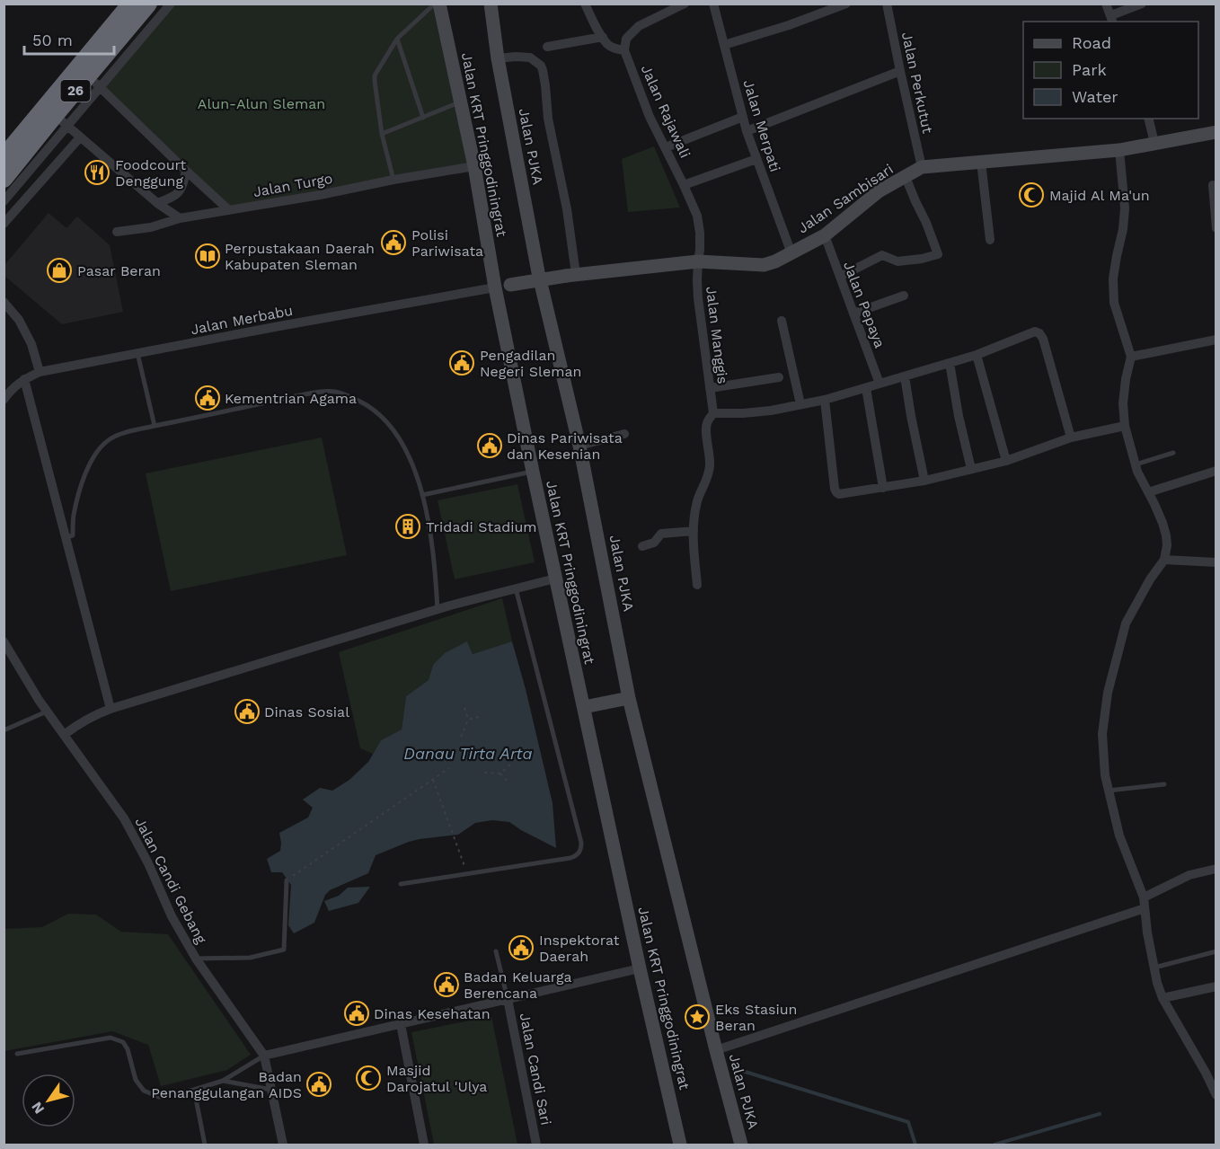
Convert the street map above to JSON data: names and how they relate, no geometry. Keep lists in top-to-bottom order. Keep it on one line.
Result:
{"streets":{"highway":["26"],"main road":["Jalan KRT Pringgodiningrat","Jalan PJKA","Jalan Sambisari"],"street":["Jalan Perkutut","Jalan Rajawali","Jalan Merpati","Jalan Turgo","Jalan Pepaya","Jalan Merbabu","Jalan Manggis","Jalan Candi Gebang","Jalan Candi Sari"]},"crossings":[["Jalan Perkutut","Jalan Sambisari"],["Jalan Rajawali","Jalan Sambisari"],["Jalan Rajawali","Jalan Manggis"],["Jalan Merpati","Jalan Sambisari"],["Jalan KRT Pringgodiningrat","Jalan Turgo"],["Jalan KRT Pringgodiningrat","Jalan Sambisari"],["Jalan KRT Pringgodiningrat","Jalan Merbabu"],["Jalan Sambisari","Jalan Pepaya"],["Jalan Sambisari","Jalan Merbabu"],["Jalan Sambisari","Jalan Manggis"]],"water":["Danau Tirta Arta"],"parks":["Alun-Alun Sleman"],"places":{"restaurant":["Foodcourt Denggung"],"mosque":["Majid Al Ma'un","Masjid Darojatul 'Ulya"],"public building":["Polisi Pariwisata","Pengadilan Negeri Sleman","Kementrian Agama","Dinas Pariwisata dan Kesenian","Dinas Sosial","Inspektorat Daerah","Badan Keluarga Berencana","Dinas Kesehatan","Badan Penanggulangan AIDS"],"library":["Perpustakaan Daerah Kabupaten Sleman"],"shop":["Pasar Beran"],"building":["Tridadi Stadium"],"place":["Eks Stasiun Beran"]},"legend":["Road","Park","Water"],"scale_bar":"50 m","north":"bottom left"}
